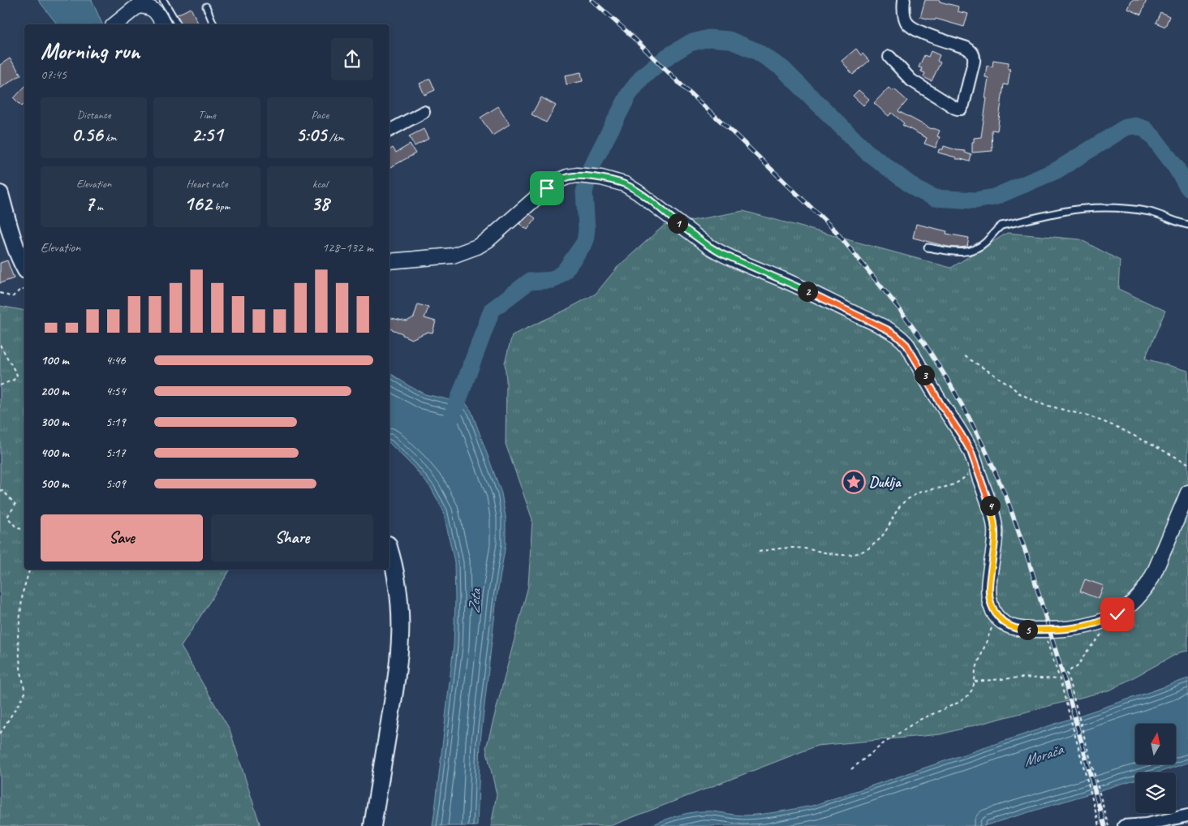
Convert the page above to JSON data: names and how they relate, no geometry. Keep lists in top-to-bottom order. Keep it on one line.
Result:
{"water":["Zeta","Morača"],"places":{"place":["Duklja"]},"north":"top","page":{"heading":["Morning run","07:45"],"stats":[["Distance","0.56 km"],["Time","2:51"],["Pace","5:05 /km"],["Elevation","7 m"],["Heart rate","162 bpm"],["kcal","38"]],"pins":["1","2","3","4","5"],"chart":["Elevation","128–132 m"],"list":[{"name":"100 m","note":"4:46"},{"name":"200 m","note":"4:54"},{"name":"300 m","note":"5:19"},{"name":"400 m","note":"5:17"},{"name":"500 m","note":"5:09"}],"buttons":["Save","Share"]}}
